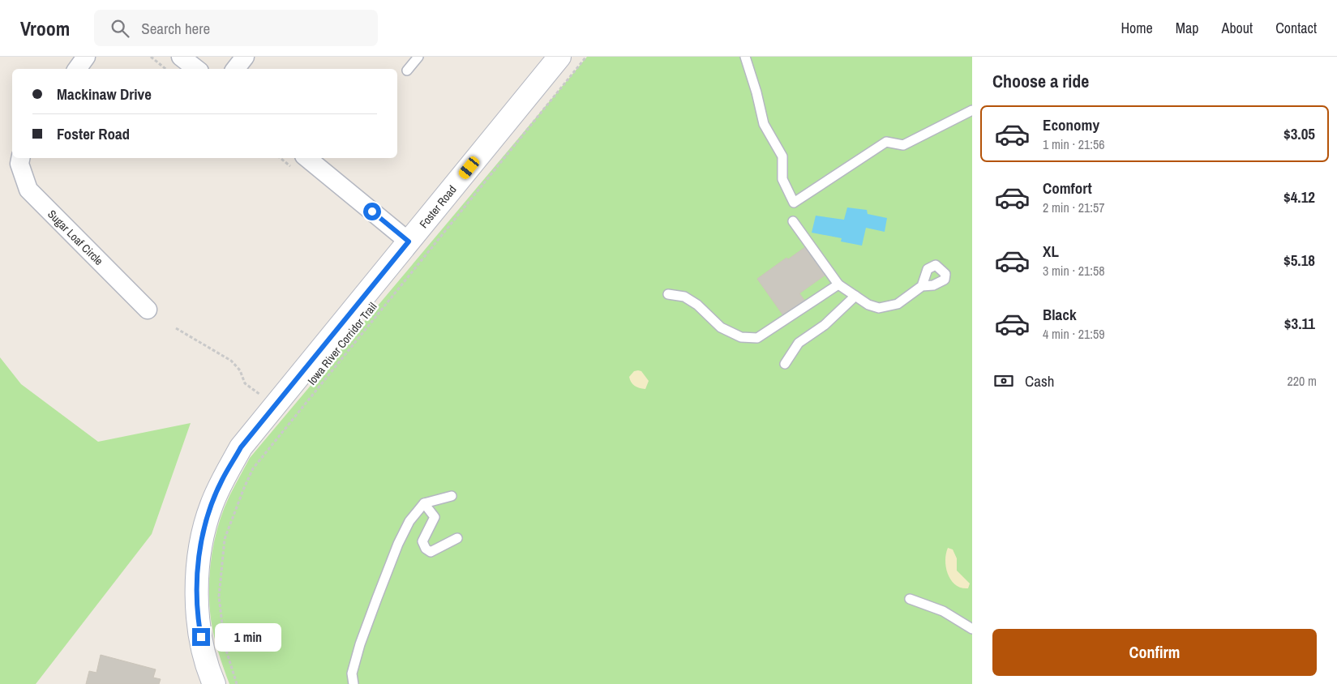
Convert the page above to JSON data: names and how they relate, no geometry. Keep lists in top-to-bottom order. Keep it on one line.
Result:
{"streets":{"street":["Foster Road","Sugar Loaf Circle"],"path":["Iowa River Corridor Trail"]},"page":{"header":"Vroom","search":"Search here","nav":["Home","Map","About","Contact"],"heading":"Choose a ride","banner":["Mackinaw Drive","Foster Road"],"list":[{"name":"Economy","note":"1 min · 21:56","value":"$3.05"},{"name":"Comfort","note":"2 min · 21:57","value":"$4.12"},{"name":"XL","note":"3 min · 21:58","value":"$5.18"},{"name":"Black","note":"4 min · 21:59","value":"$3.11"}],"pay":["Cash","220 m"],"buttons":"Confirm","bubble":"1 min"}}
